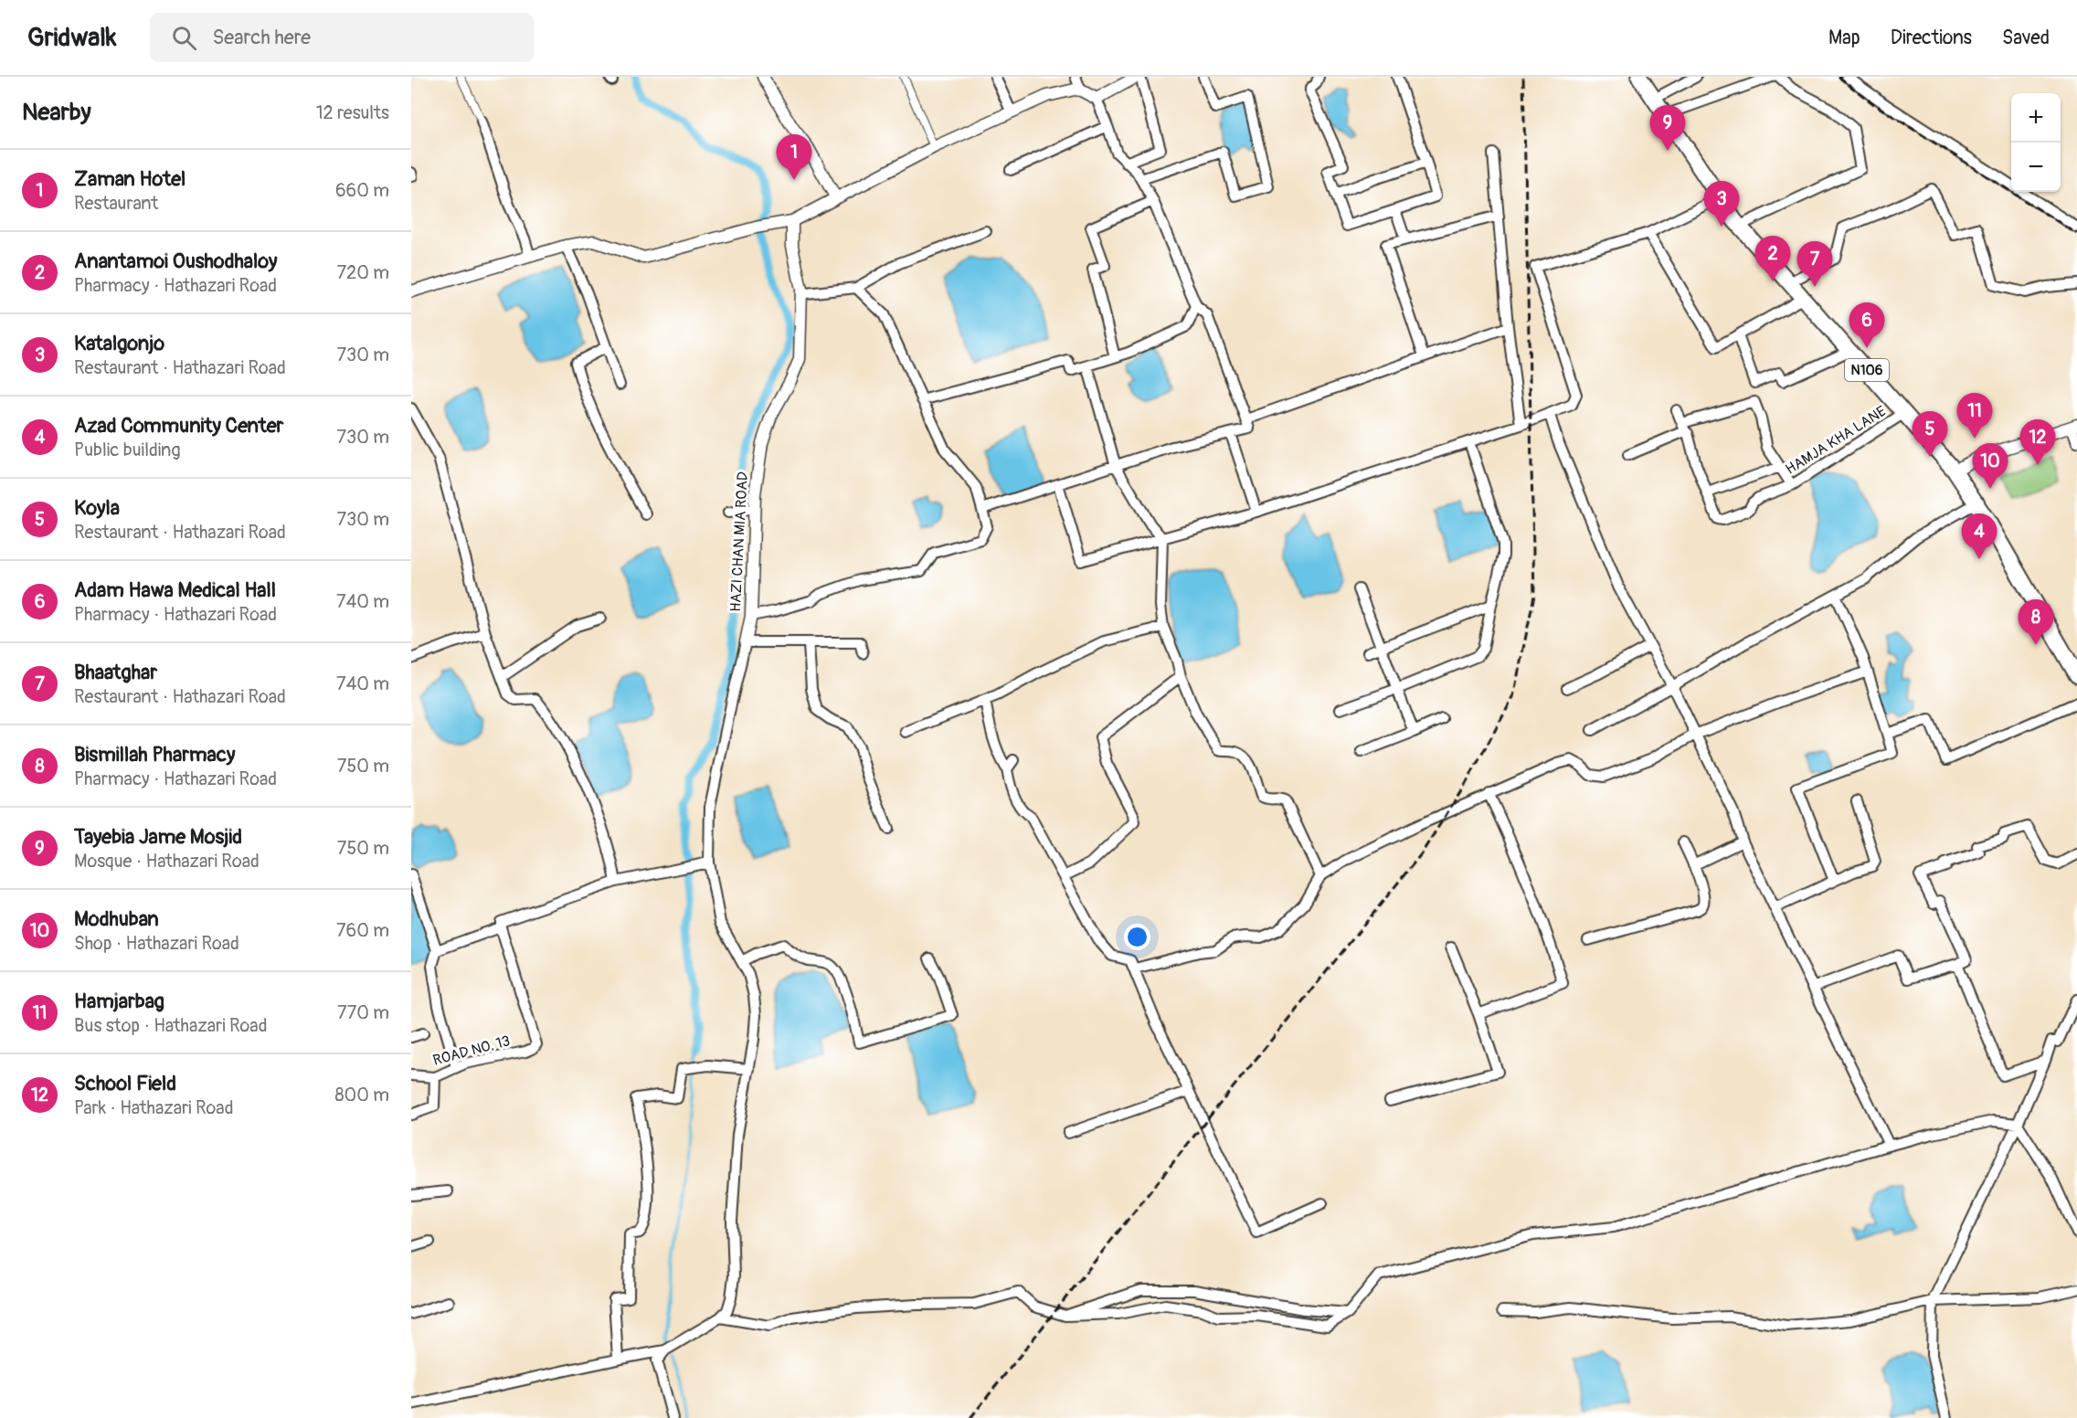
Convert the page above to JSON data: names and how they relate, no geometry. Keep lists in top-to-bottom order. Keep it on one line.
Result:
{"streets":{"highway":["N106"],"street":["HAMJA KHA LANE","HAZI CHAN MIA ROAD","ROAD NO. 13"]},"crossings":[["N106","HAMJA KHA LANE"]],"page":{"header":"Gridwalk","search":"Search here","nav":["Map","Directions","Saved"],"heading":["Nearby","12 results"],"map_buttons":["+","−"],"pins":["9","1","3","2","7","6","11","5","12","10","4","8"],"list":[{"mark":"1","name":"Zaman Hotel","note":"Restaurant","value":"660 m"},{"mark":"2","name":"Anantamoi Oushodhaloy","note":"Pharmacy · Hathazari Road","value":"720 m"},{"mark":"3","name":"Katalgonjo","note":"Restaurant · Hathazari Road","value":"730 m"},{"mark":"4","name":"Azad Community Center","note":"Public building","value":"730 m"},{"mark":"5","name":"Koyla","note":"Restaurant · Hathazari Road","value":"730 m"},{"mark":"6","name":"Adam Hawa Medical Hall","note":"Pharmacy · Hathazari Road","value":"740 m"},{"mark":"7","name":"Bhaatghar","note":"Restaurant · Hathazari Road","value":"740 m"},{"mark":"8","name":"Bismillah Pharmacy","note":"Pharmacy · Hathazari Road","value":"750 m"},{"mark":"9","name":"Tayebia Jame Mosjid","note":"Mosque · Hathazari Road","value":"750 m"},{"mark":"10","name":"Modhuban","note":"Shop · Hathazari Road","value":"760 m"},{"mark":"11","name":"Hamjarbag","note":"Bus stop · Hathazari Road","value":"770 m"},{"mark":"12","name":"School Field","note":"Park · Hathazari Road","value":"800 m"}]}}
